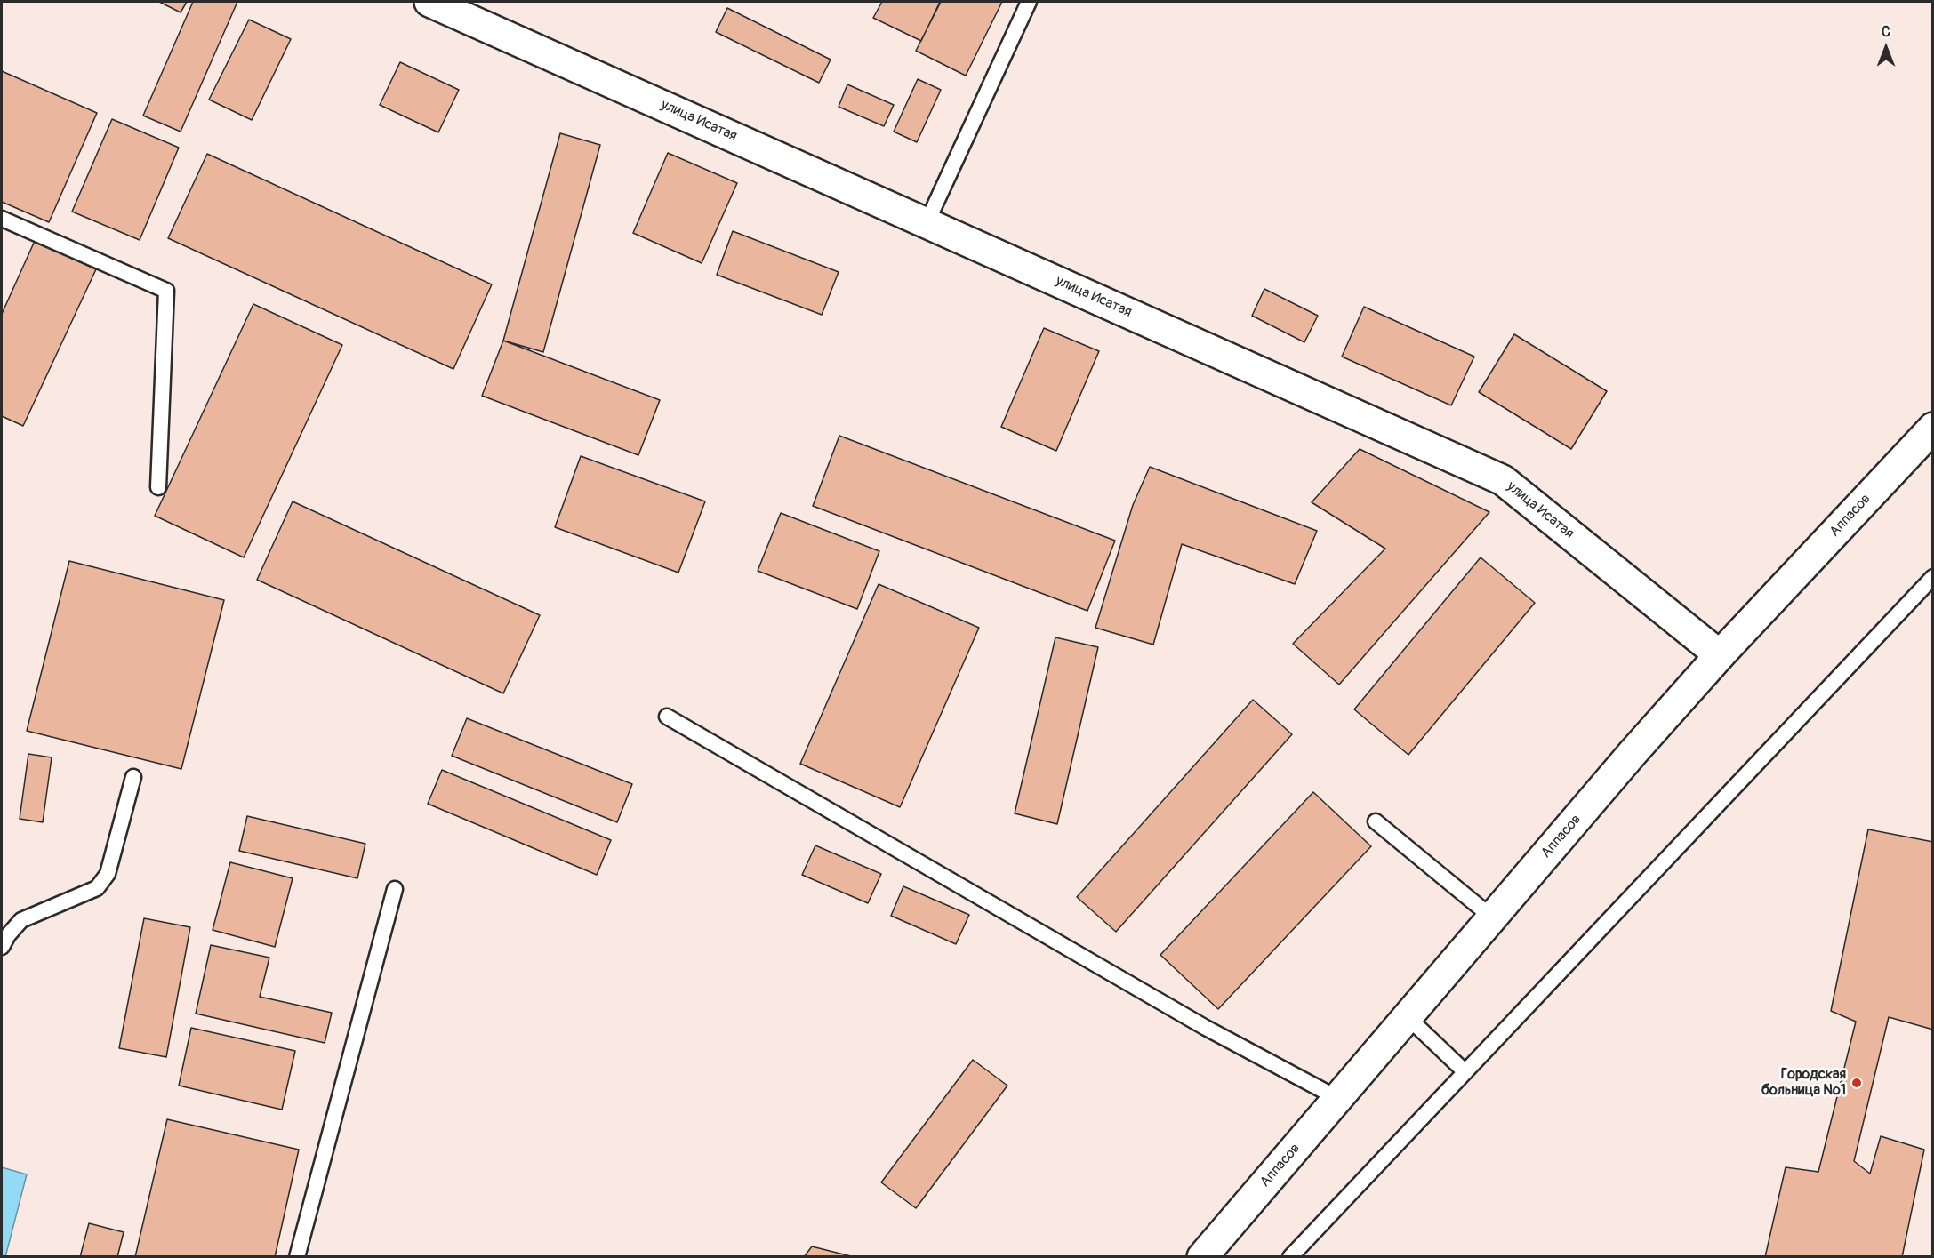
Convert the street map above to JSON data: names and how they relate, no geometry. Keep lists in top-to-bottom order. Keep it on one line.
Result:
{"streets":{"street":["улица Исатая","Аппасов"]},"crossings":[["улица Исатая","Аппасов"]],"places":["Городская больница №1"],"north":"top"}
